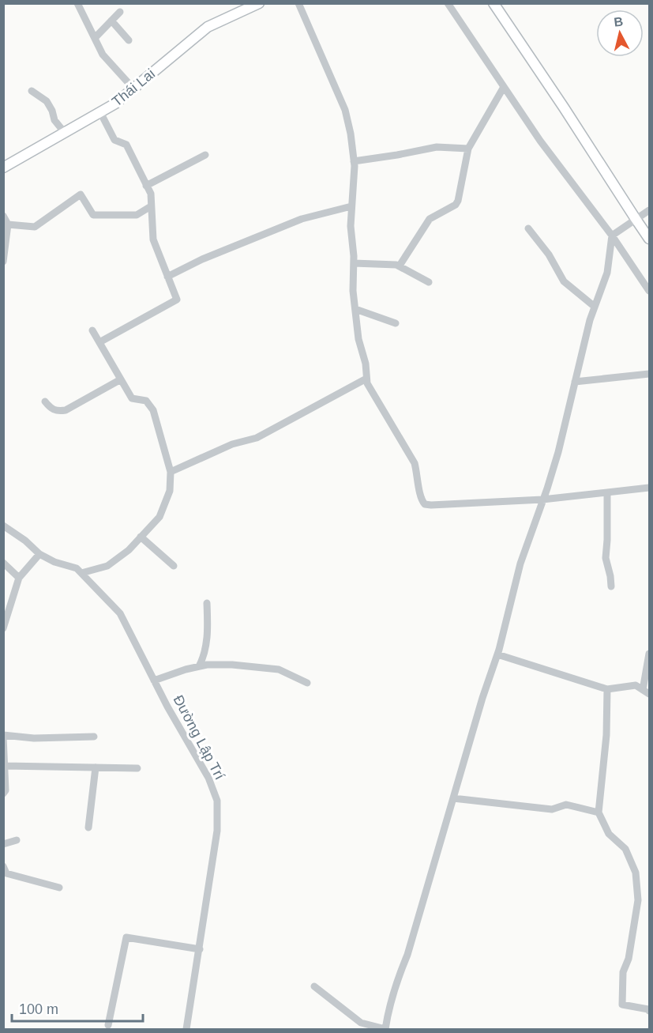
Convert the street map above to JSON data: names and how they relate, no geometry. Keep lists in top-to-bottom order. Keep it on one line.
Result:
{"streets":{"street":["Thái Lai","Đường Lập Trí"]},"scale_bar":"100 m","north":"top"}
